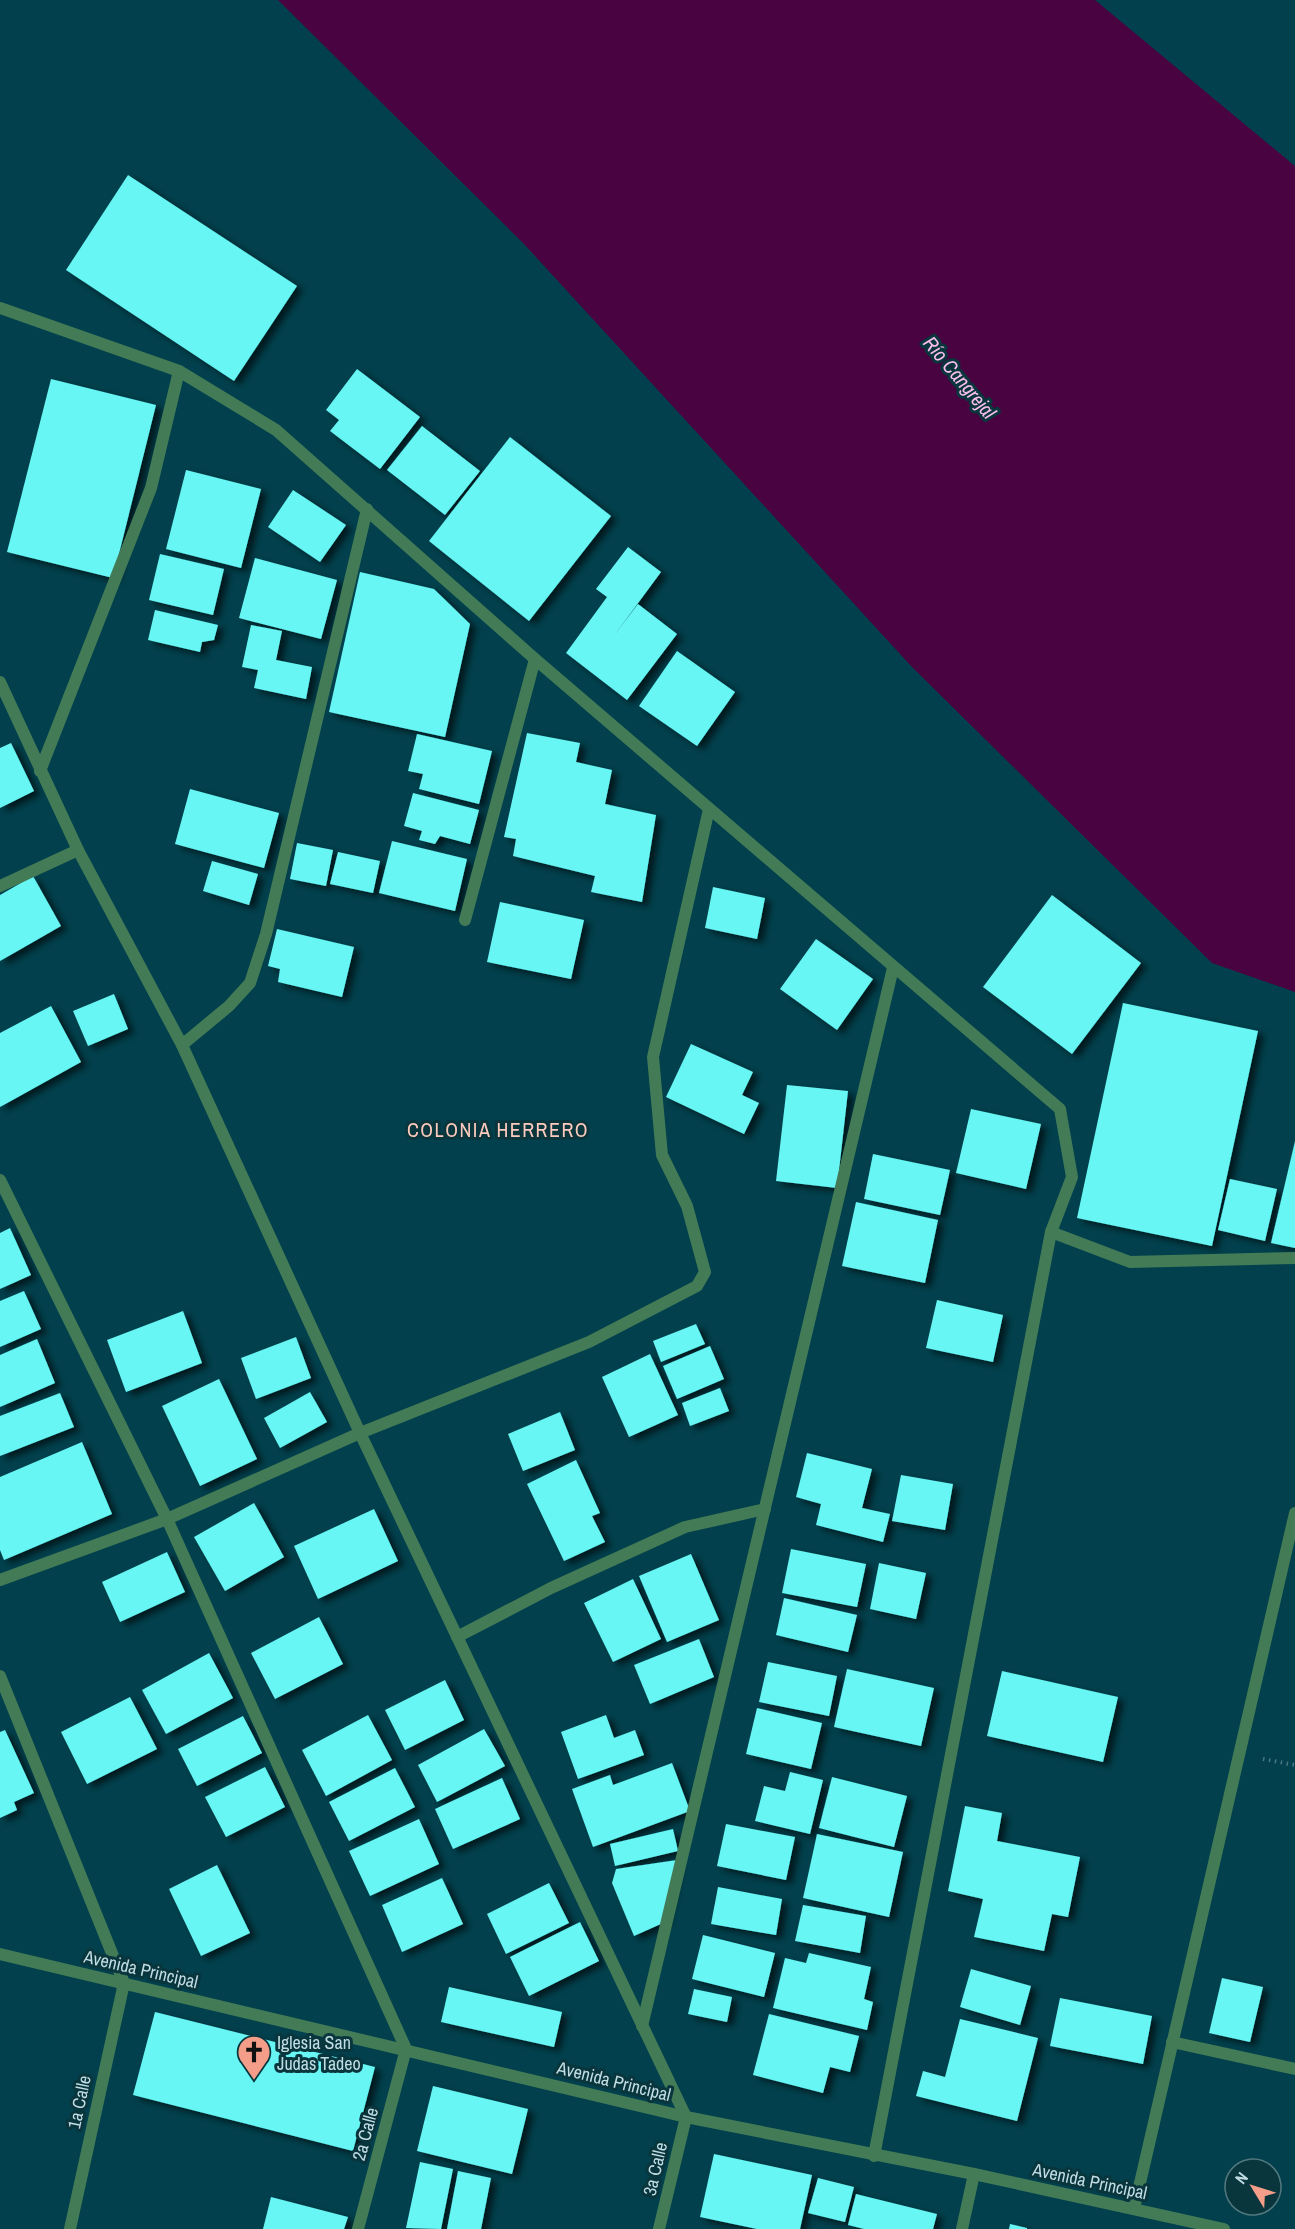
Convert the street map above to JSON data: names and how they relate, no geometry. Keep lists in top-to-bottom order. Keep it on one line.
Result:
{"streets":{"street":["Avenida Principal","1a Calle","2a Calle","3a Calle"]},"crossings":[["Avenida Principal","1a Calle"],["Avenida Principal","2a Calle"],["Avenida Principal","3a Calle"]],"districts":["COLONIA HERRERO"],"water":["Río Cangrejal"],"places":{"church":["Iglesia San Judas Tadeo"]},"north":"top left"}
